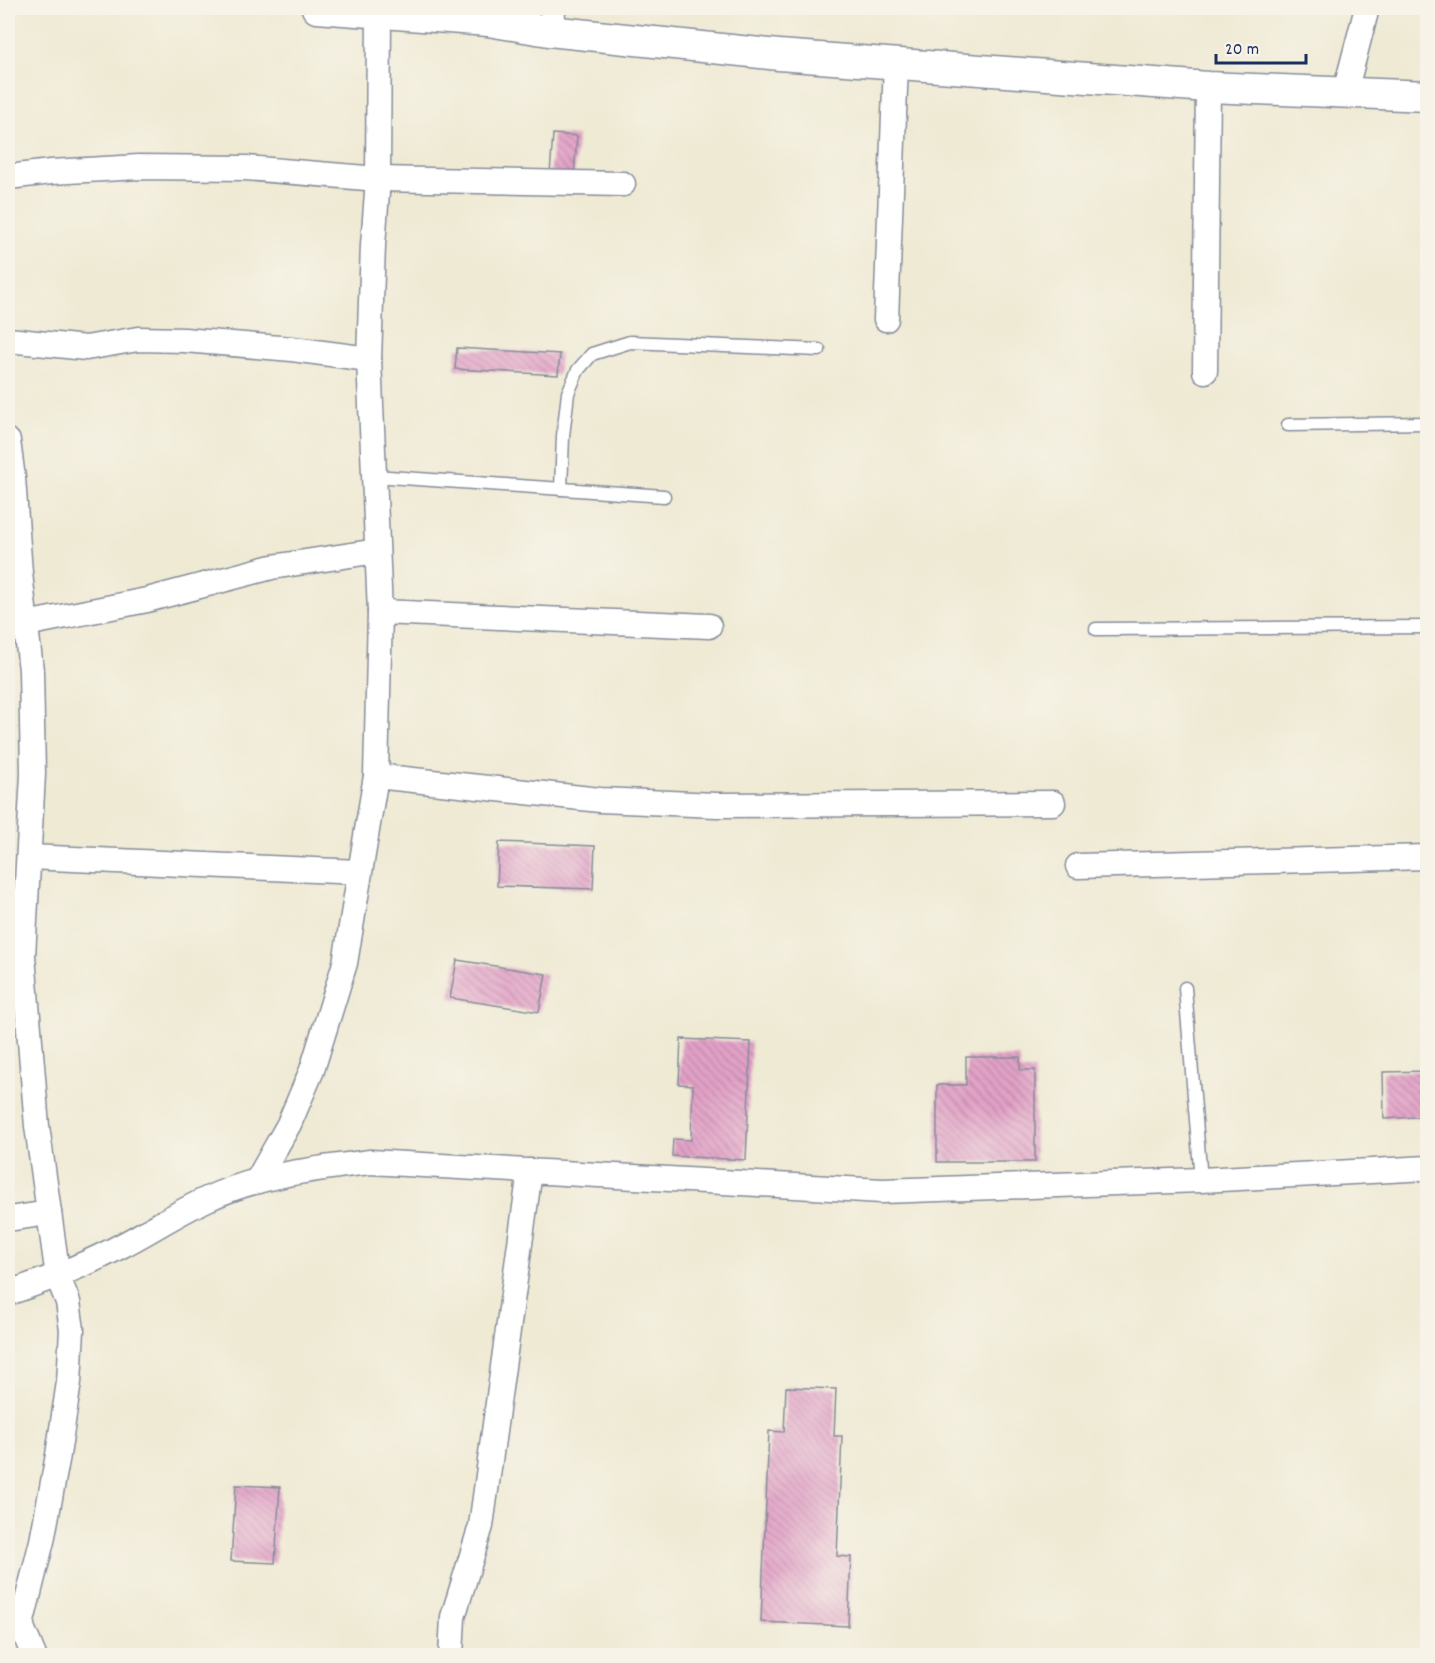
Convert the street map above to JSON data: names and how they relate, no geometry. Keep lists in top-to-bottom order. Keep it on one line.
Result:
{"scale_bar":"20 m"}
